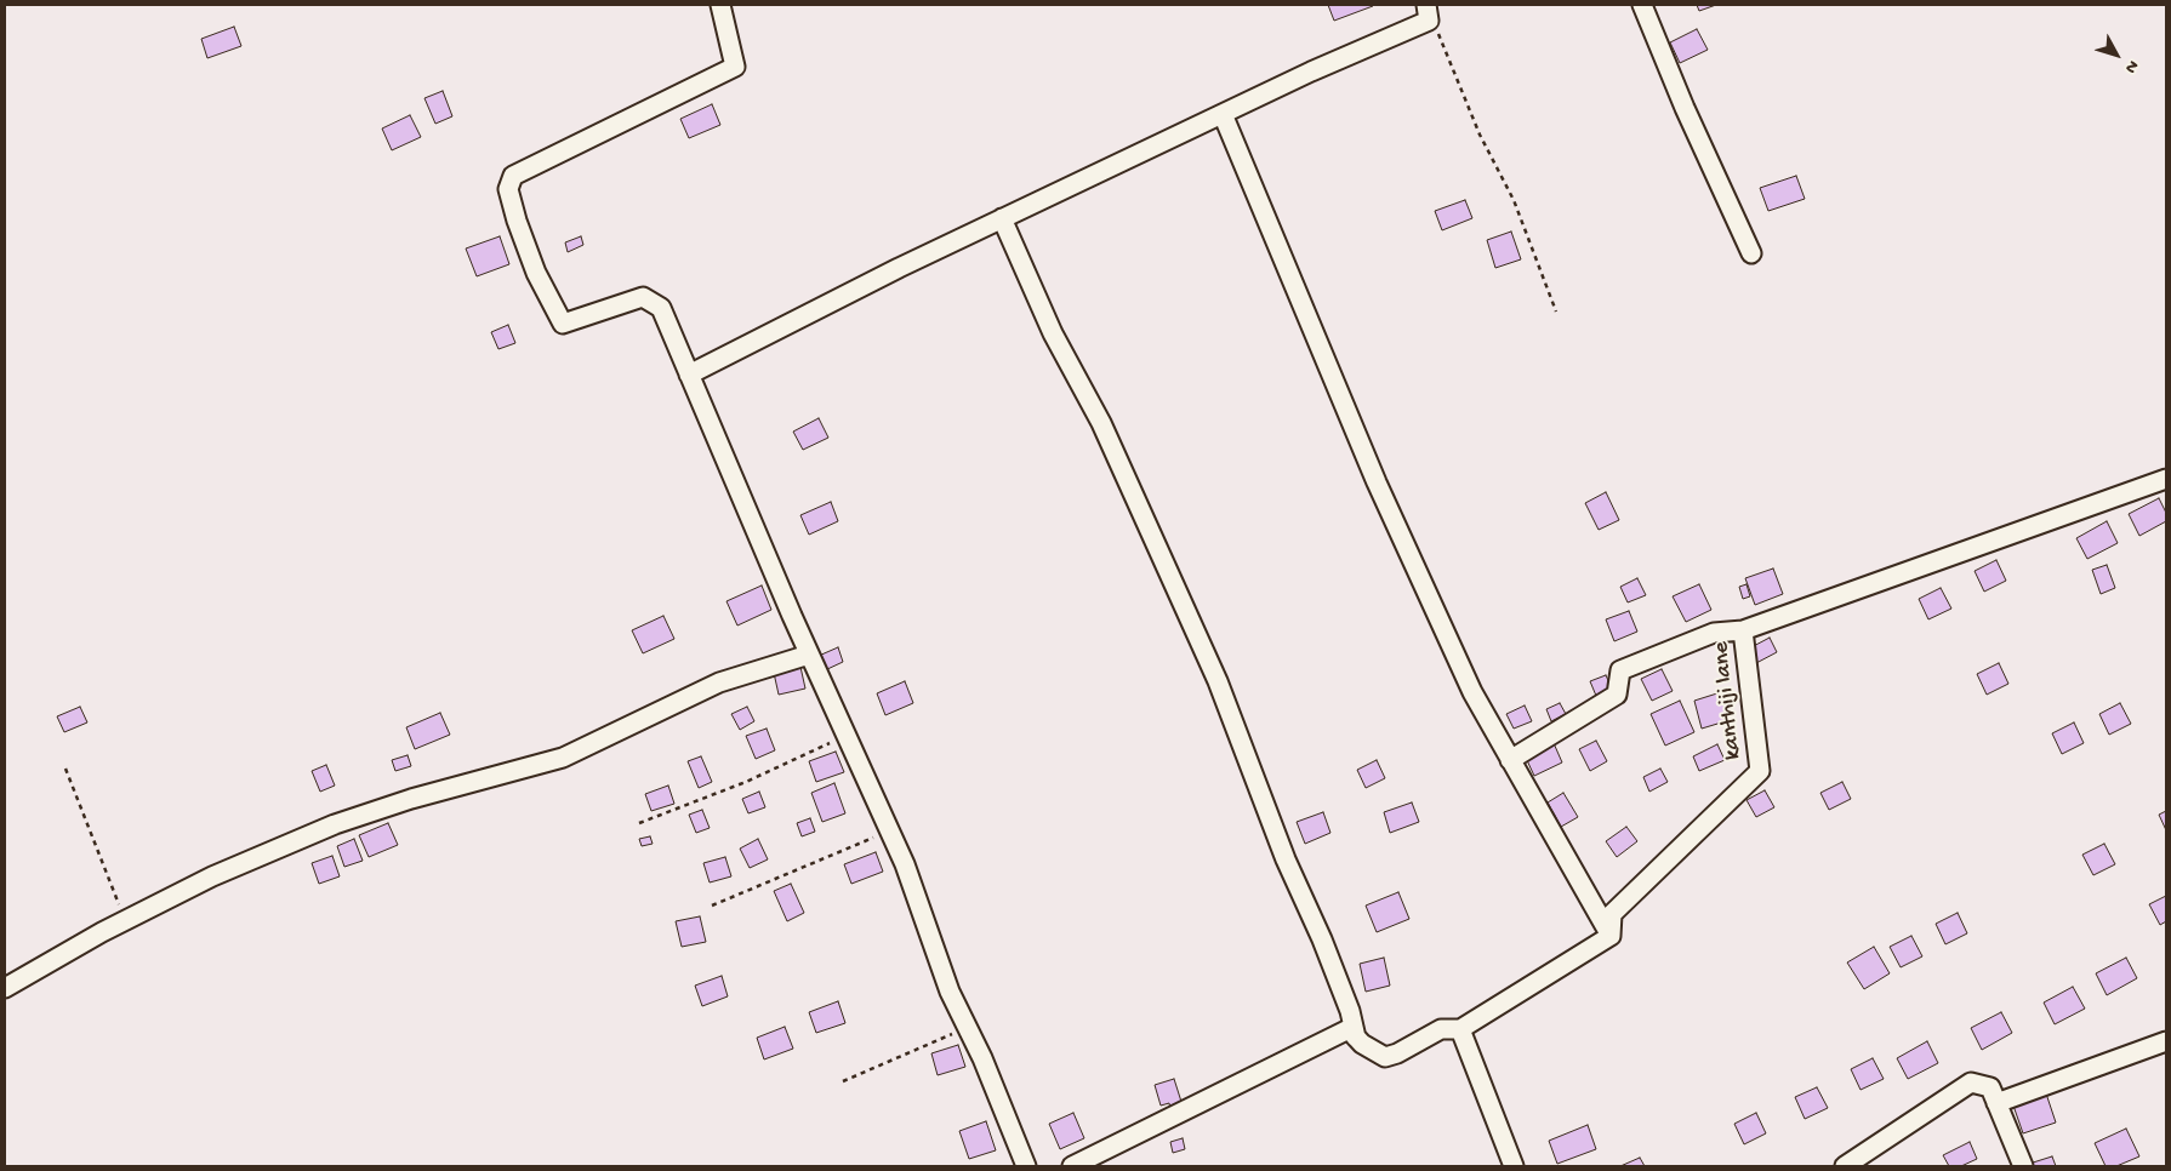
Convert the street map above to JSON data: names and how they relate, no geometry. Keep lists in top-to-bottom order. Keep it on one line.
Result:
{"streets":{"street":["kanthiji lane"]},"north":"bottom right"}
